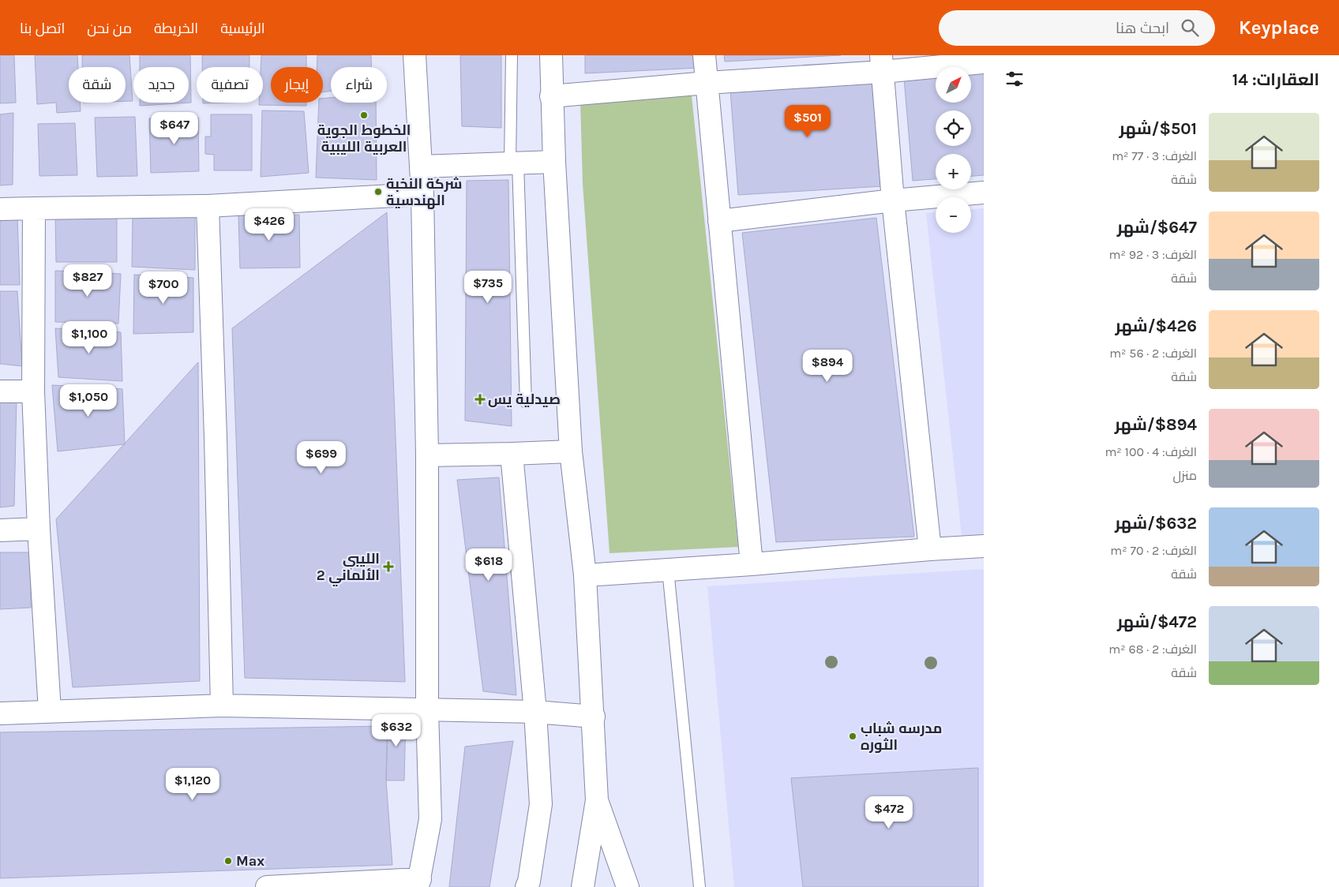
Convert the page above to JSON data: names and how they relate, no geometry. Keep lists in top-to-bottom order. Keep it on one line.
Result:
{"places":{"other":["الخطوط الجوية العربية الليبية","شركة النخبة الهندسية","مدرسه شباب الثوره","Max"],"health":["صيدلية يس","الليبي الألماني 2"]},"north":"top right","page":{"header":"Keyplace","search":"ابحث هنا","nav":["الرئيسية","الخريطة","من نحن","اتصل بنا"],"heading":"العقارات: 14","map_buttons":["+","−"],"chip":["شراء","إيجار","تصفية","جديد","شقة"],"list":[{"name":"$501/شهر","note":"الغرف: 3 · 77 m² · شقة"},{"name":"$647/شهر","note":"الغرف: 3 · 92 m² · شقة"},{"name":"$426/شهر","note":"الغرف: 2 · 56 m² · شقة"},{"name":"$894/شهر","note":"الغرف: 4 · 100 m² · منزل"},{"name":"$632/شهر","note":"الغرف: 2 · 70 m² · شقة"},{"name":"$472/شهر","note":"الغرف: 2 · 68 m² · شقة"}],"price":["$501","$647","$426","$827","$735","$700","$1,100","$894","$1,050","$699","$618","$632","$1,120","$472"]}}
